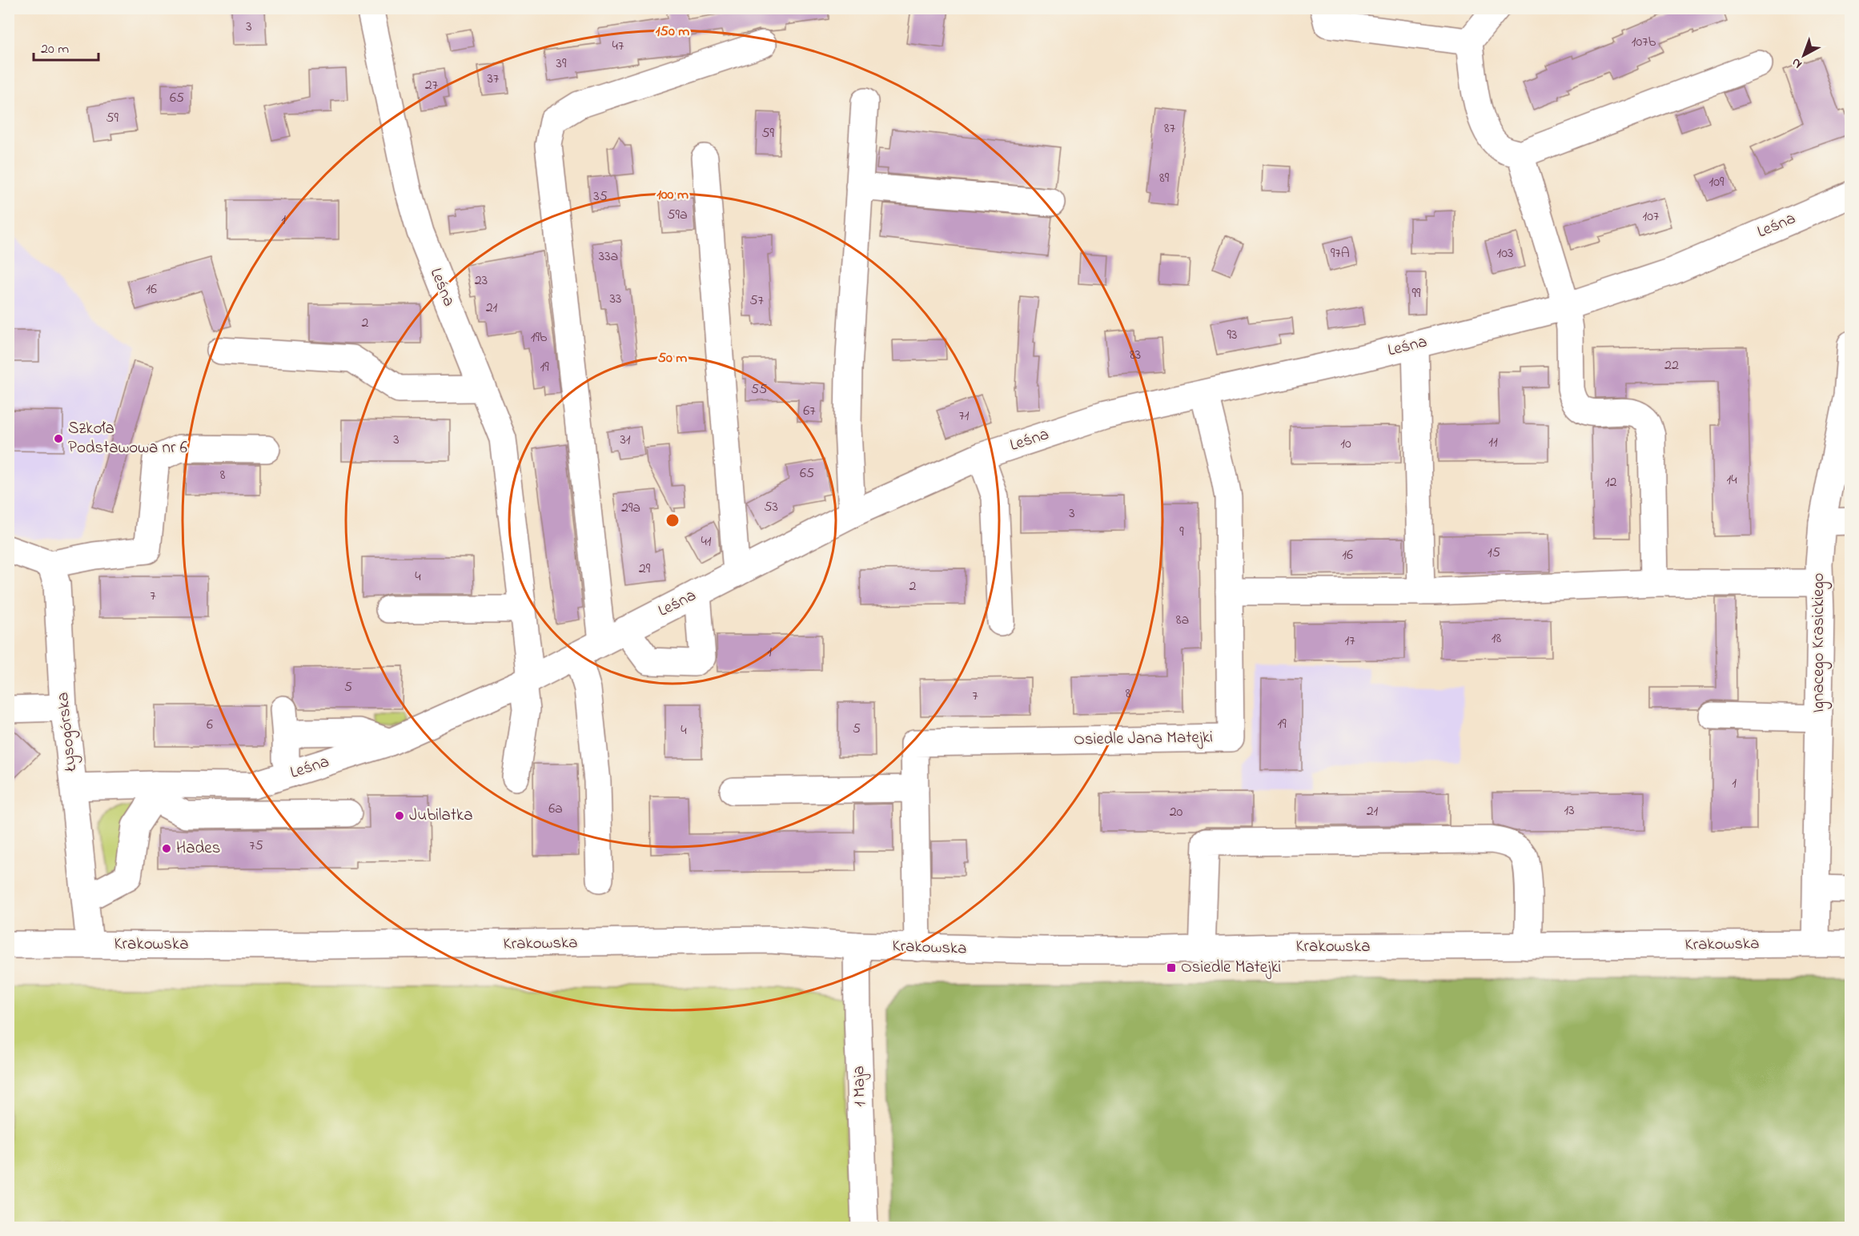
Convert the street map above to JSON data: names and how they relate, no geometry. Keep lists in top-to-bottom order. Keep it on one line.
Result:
{"streets":{"street":["Leśna","Ignacego Krasickiego","Łysogórska","Osiedle Jana Matejki","Krakowska","1 Maja"]},"crossings":[["Leśna","Łysogórska"],["Leśna","Osiedle Jana Matejki"],["Ignacego Krasickiego","Krakowska"],["Łysogórska","Krakowska"],["Osiedle Jana Matejki","Krakowska"],["Krakowska","1 Maja"]],"places":{"other":["Szkoła Podstawowa nr 6","Jubilatka","Hades"],"transit":["Osiedle Matejki"]},"house_numbers":["3","107b","47","39","37","27","65","59","87","59","89","109","35","59a","107","1","97A","103","33a","23","16","99","33","57","21","2","93","19b","83","22","19","55","67","71","3","31","11","10","65","8","14","12","53","29a","3","9","41","15","16","29","4","2","7","8a","18","17","1","5","8","7","19","6","5","4","1","6a","13","21","20","75"],"scale_bar":"20 m","north":"bottom left","rings":["150 m","100 m","50 m"]}
